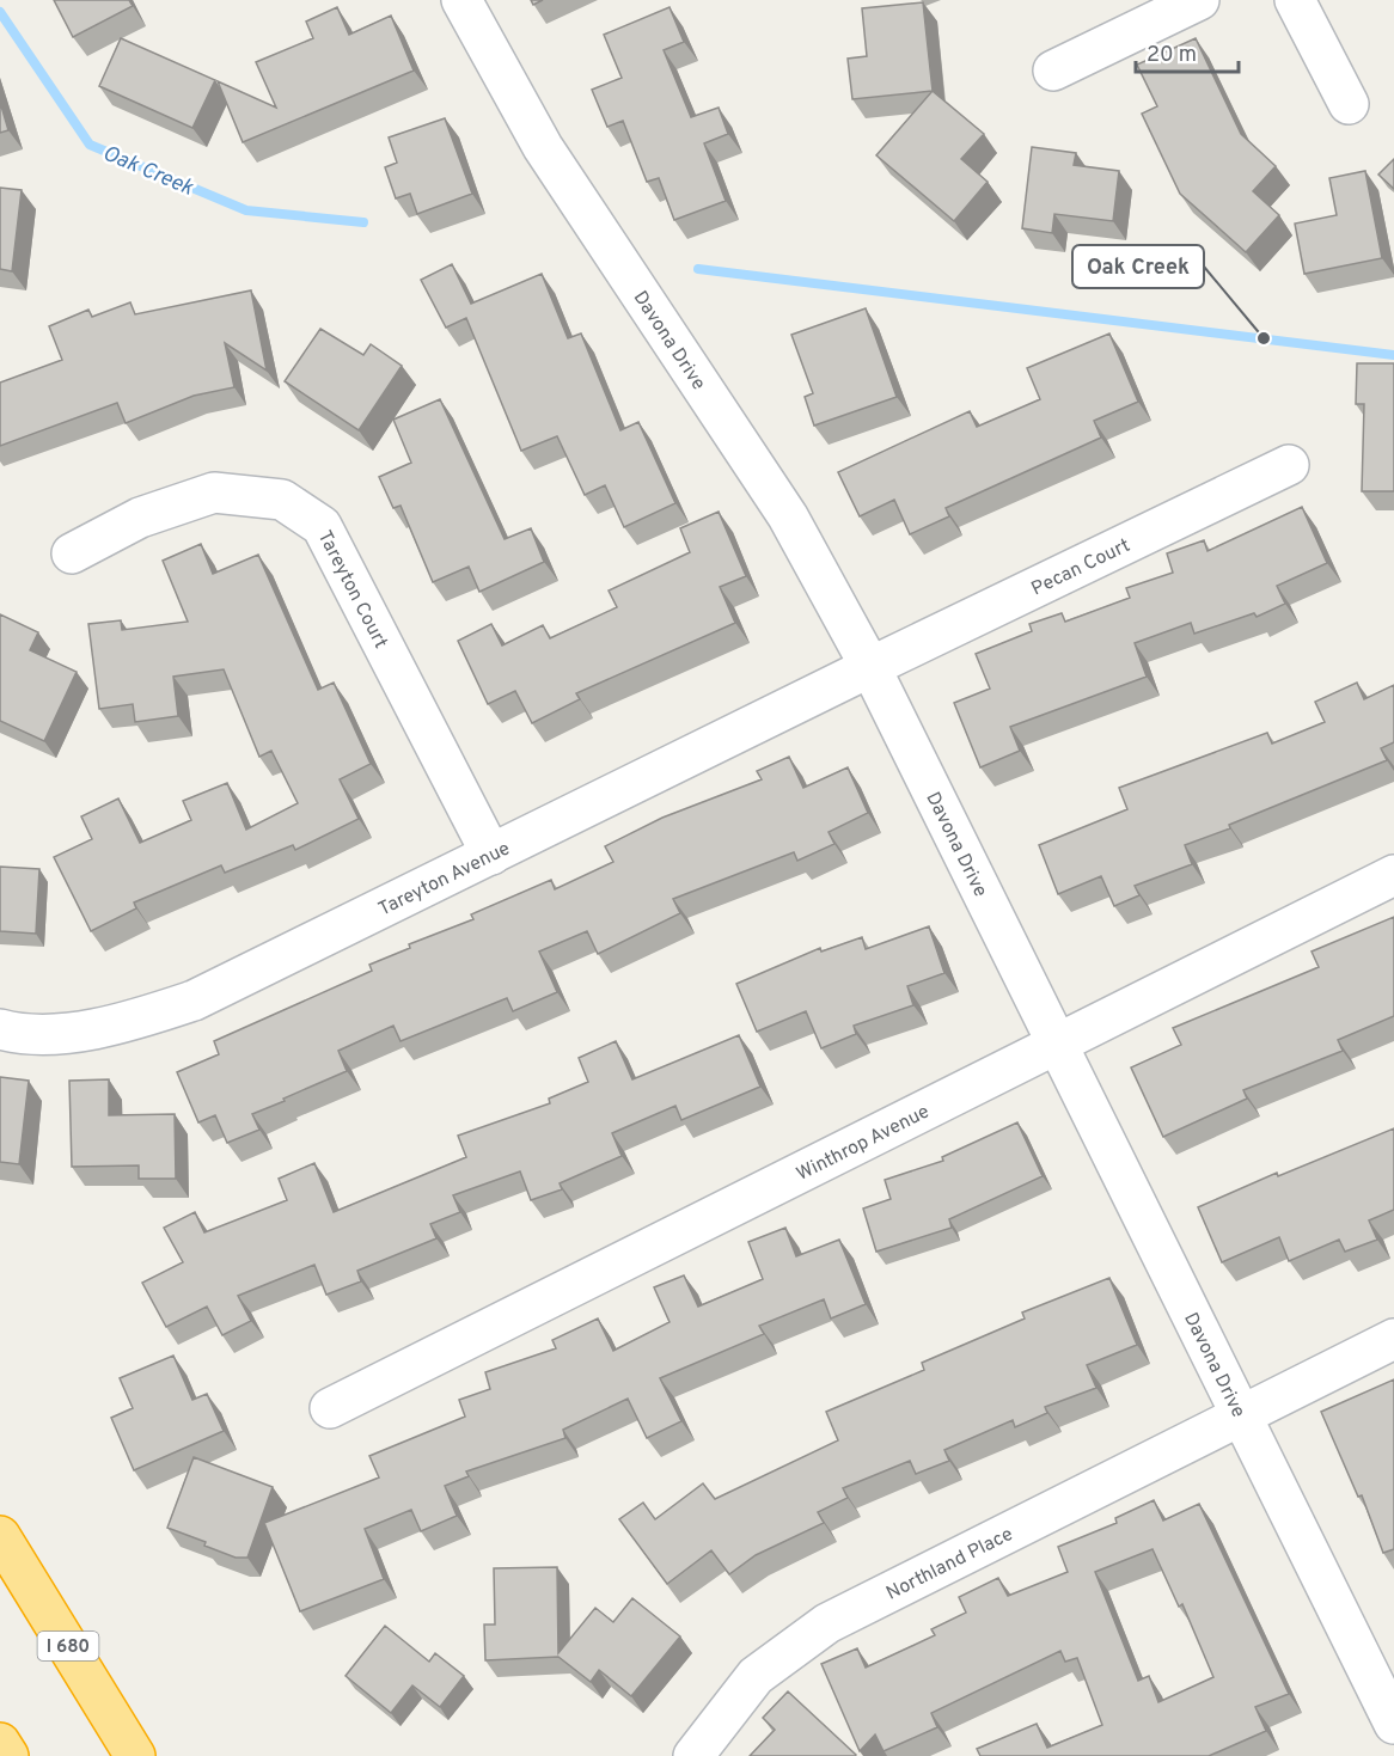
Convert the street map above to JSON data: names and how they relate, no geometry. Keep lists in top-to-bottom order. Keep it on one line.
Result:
{"streets":{"highway":["I 680"],"street":["Davona Drive","Pecan Court","Tareyton Court","Tareyton Avenue","Winthrop Avenue","Northland Place"]},"crossings":[["Davona Drive","Pecan Court"],["Davona Drive","Tareyton Avenue"],["Davona Drive","Winthrop Avenue"],["Davona Drive","Northland Place"],["Pecan Court","Tareyton Avenue"],["Tareyton Court","Tareyton Avenue"]],"water":["Oak Creek"],"places":["Oak Creek"],"scale_bar":"20 m"}
